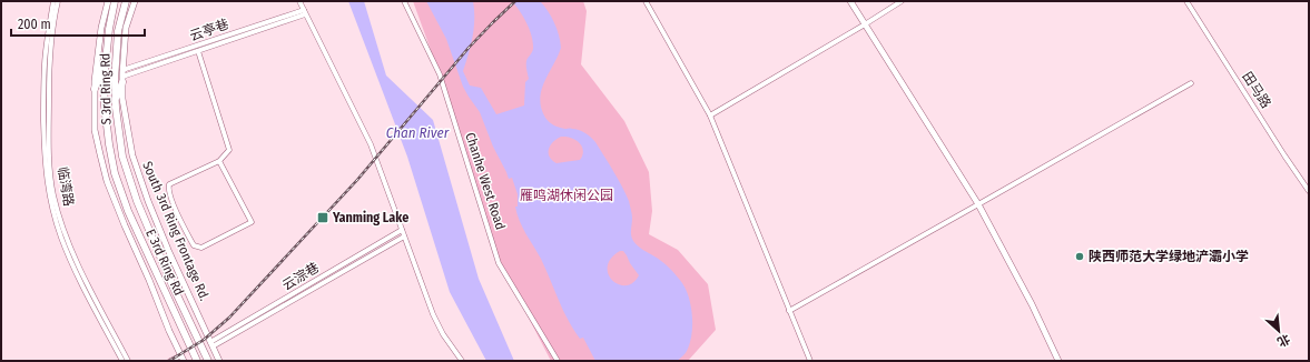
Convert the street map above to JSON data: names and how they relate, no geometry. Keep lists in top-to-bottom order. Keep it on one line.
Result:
{"streets":{"highway":["S 3rd Ring Rd","E 3rd Ring Rd"],"main road":["South 3rd Ring Frontage Rd."],"street":["云亭巷","田马路","Chanhe West Road","临湾路","云淙巷"]},"crossings":[["云亭巷","South 3rd Ring Frontage Rd."],["S 3rd Ring Rd","E 3rd Ring Rd"],["South 3rd Ring Frontage Rd.","云淙巷"]],"water":["Chan River"],"parks":["雁鸣湖休闲公园"],"places":{"transit":["Yanming Lake"],"other":["陕西师范大学绿地浐灞小学"]},"scale_bar":"200 m","north":"bottom right"}
